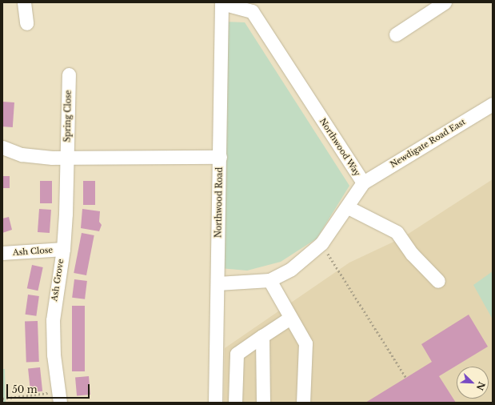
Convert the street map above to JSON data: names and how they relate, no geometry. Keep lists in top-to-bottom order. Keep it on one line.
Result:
{"streets":{"street":["Spring Close","Newdigate Road East","Northwood Way","Northwood Road","Ash Close","Ash Grove"]},"crossings":[["Spring Close","Ash Grove"],["Newdigate Road East","Northwood Way"],["Northwood Way","Northwood Road"],["Ash Close","Ash Grove"]],"scale_bar":"50 m","north":"bottom right"}
